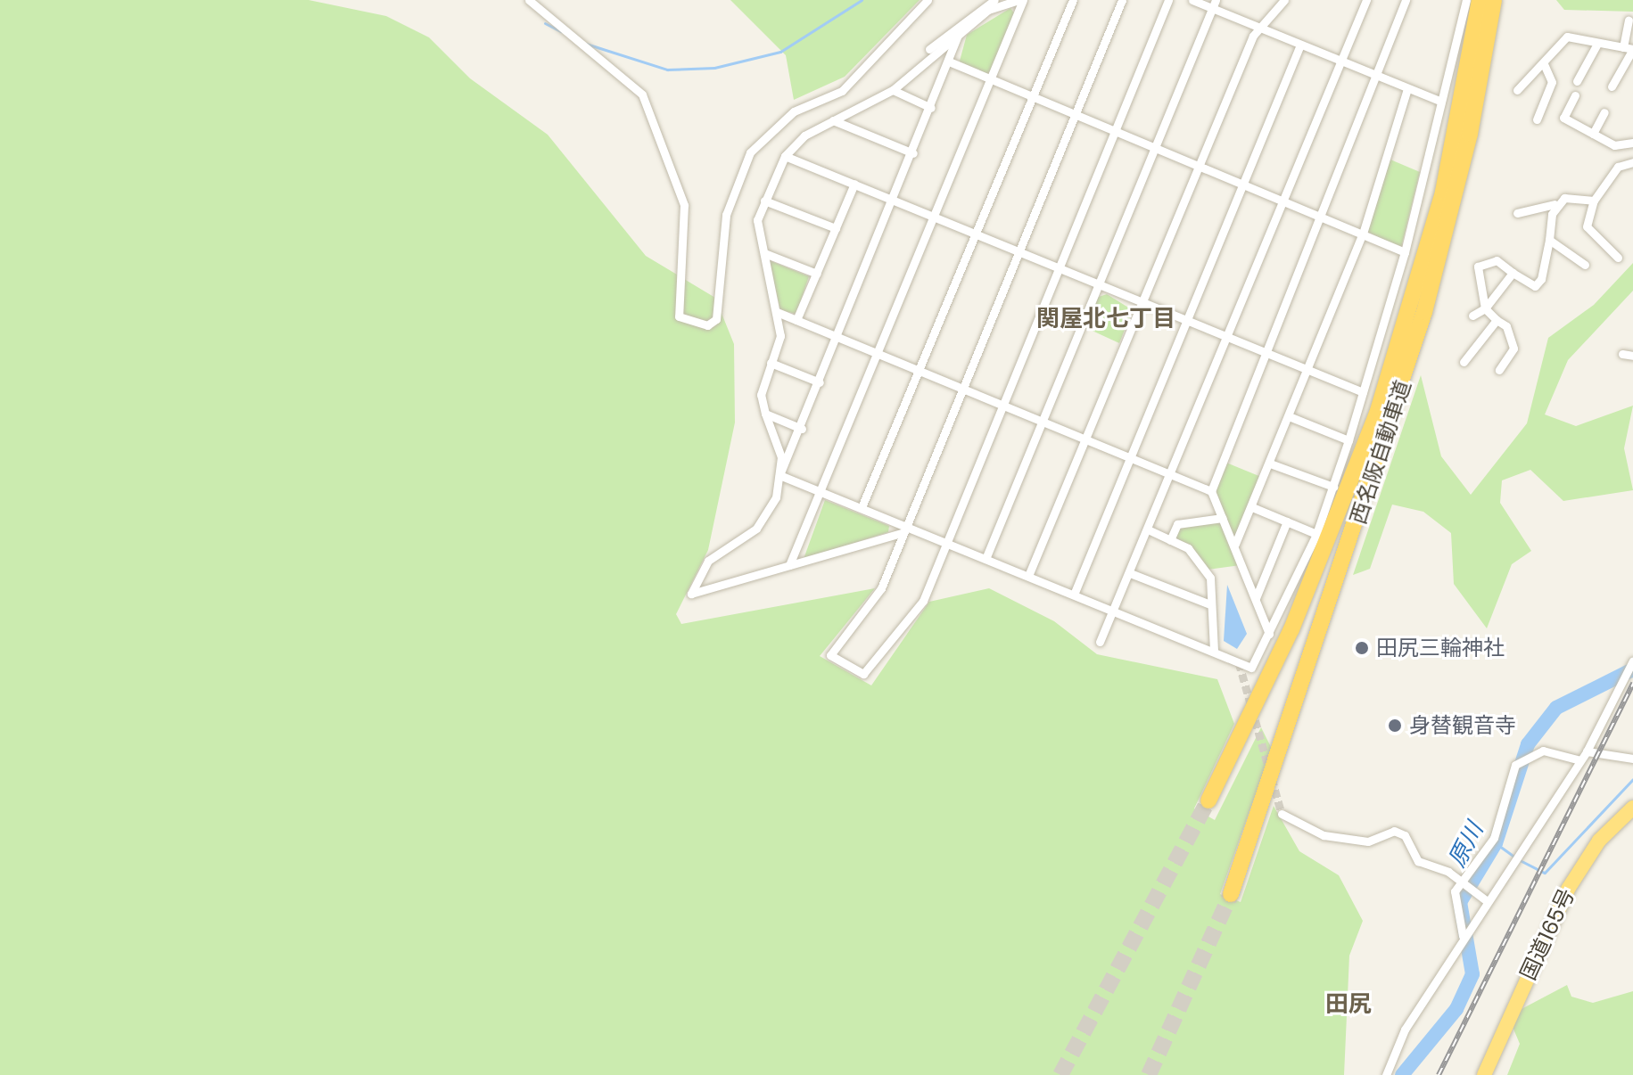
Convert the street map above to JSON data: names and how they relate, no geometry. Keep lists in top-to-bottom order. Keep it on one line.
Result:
{"streets":{"highway":["西名阪自動車道","国道165号"]},"districts":["関屋北七丁目","田尻"],"water":["原川"],"places":["田尻三輪神社","身替観音寺"]}
